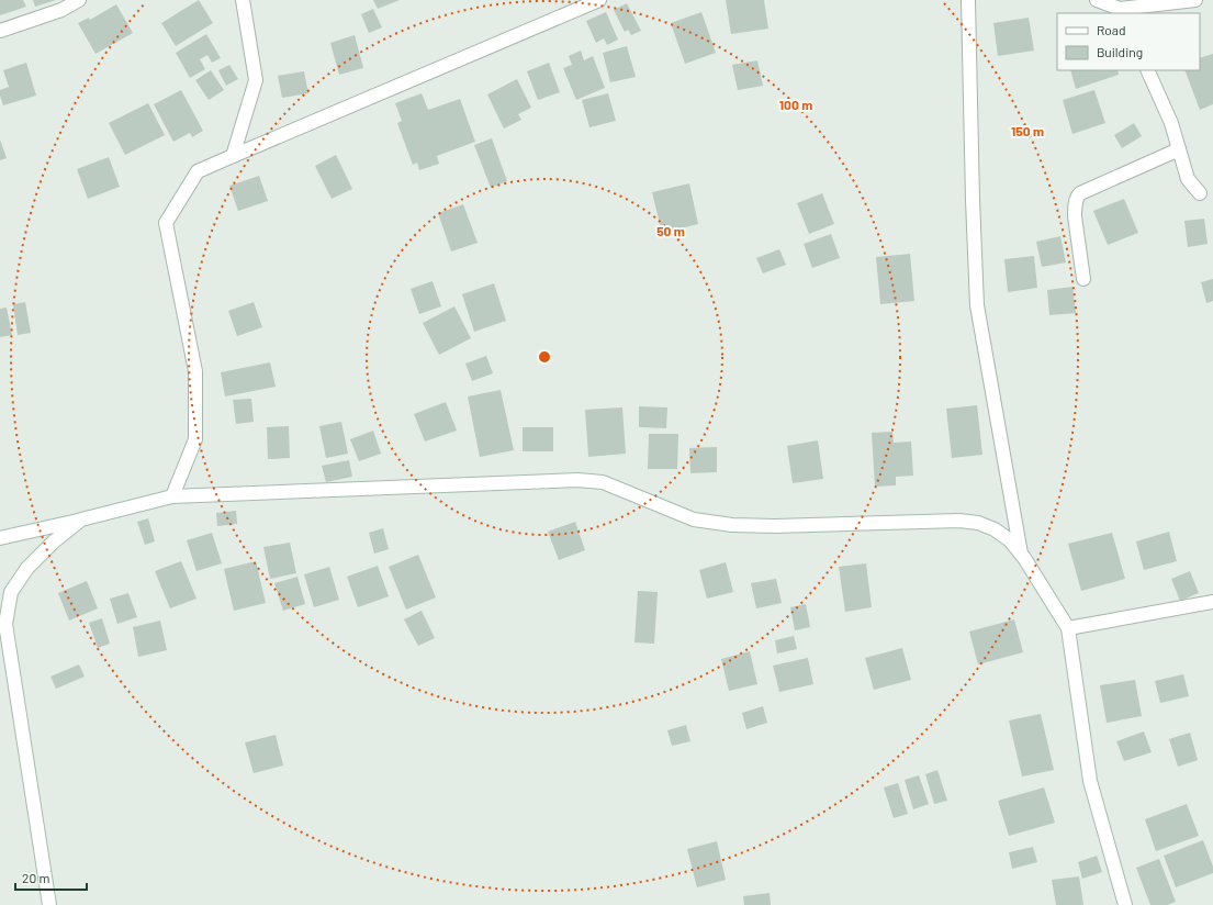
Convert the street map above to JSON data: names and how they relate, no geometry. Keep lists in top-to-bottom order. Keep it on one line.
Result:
{"legend":["Road","Building"],"scale_bar":"20 m","rings":["100 m","150 m","50 m"]}
